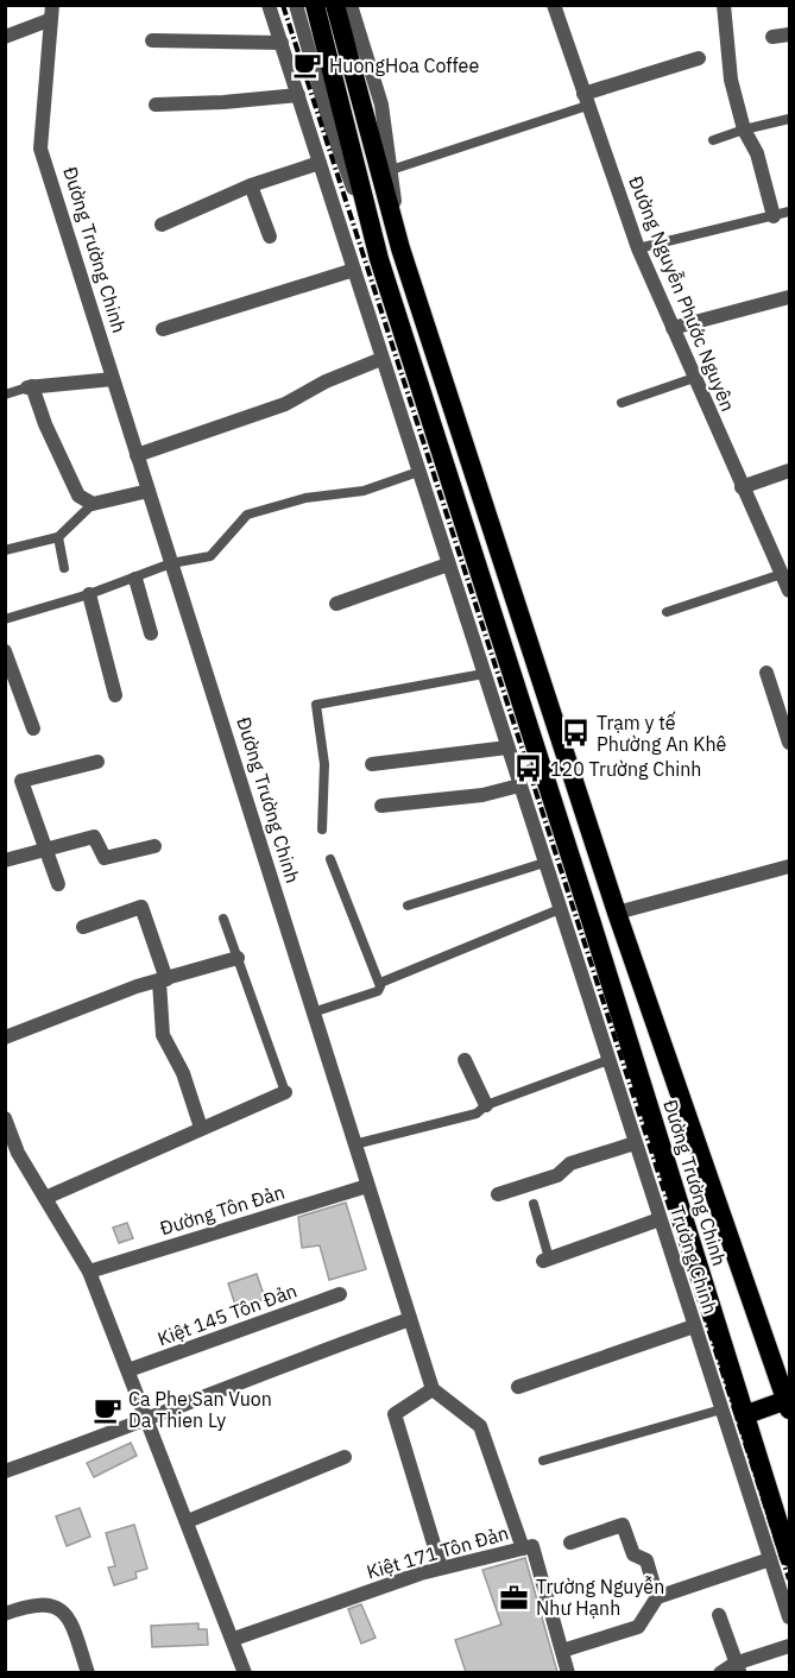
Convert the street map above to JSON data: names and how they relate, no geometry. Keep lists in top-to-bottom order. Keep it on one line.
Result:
{"streets":{"highway":["Đường Trường Chinh"],"street":["Đường Nguyễn Phước Nguyên","Đường Tôn Đản","Trường Chinh","Kiệt 145 Tôn Đản","Kiệt 171 Tôn Đản"]},"crossings":[["Đường Trường Chinh","Đường Tôn Đản"],["Đường Trường Chinh","Trường Chinh"]],"places":{"cafe":["HuongHoa Coffee","Ca Phe San Vuon Da Thien Ly"],"bus stop":["Trạm y tế Phường An Khê","120 Trường Chinh"],"office":["Trường Nguyễn Như Hạnh"]}}
